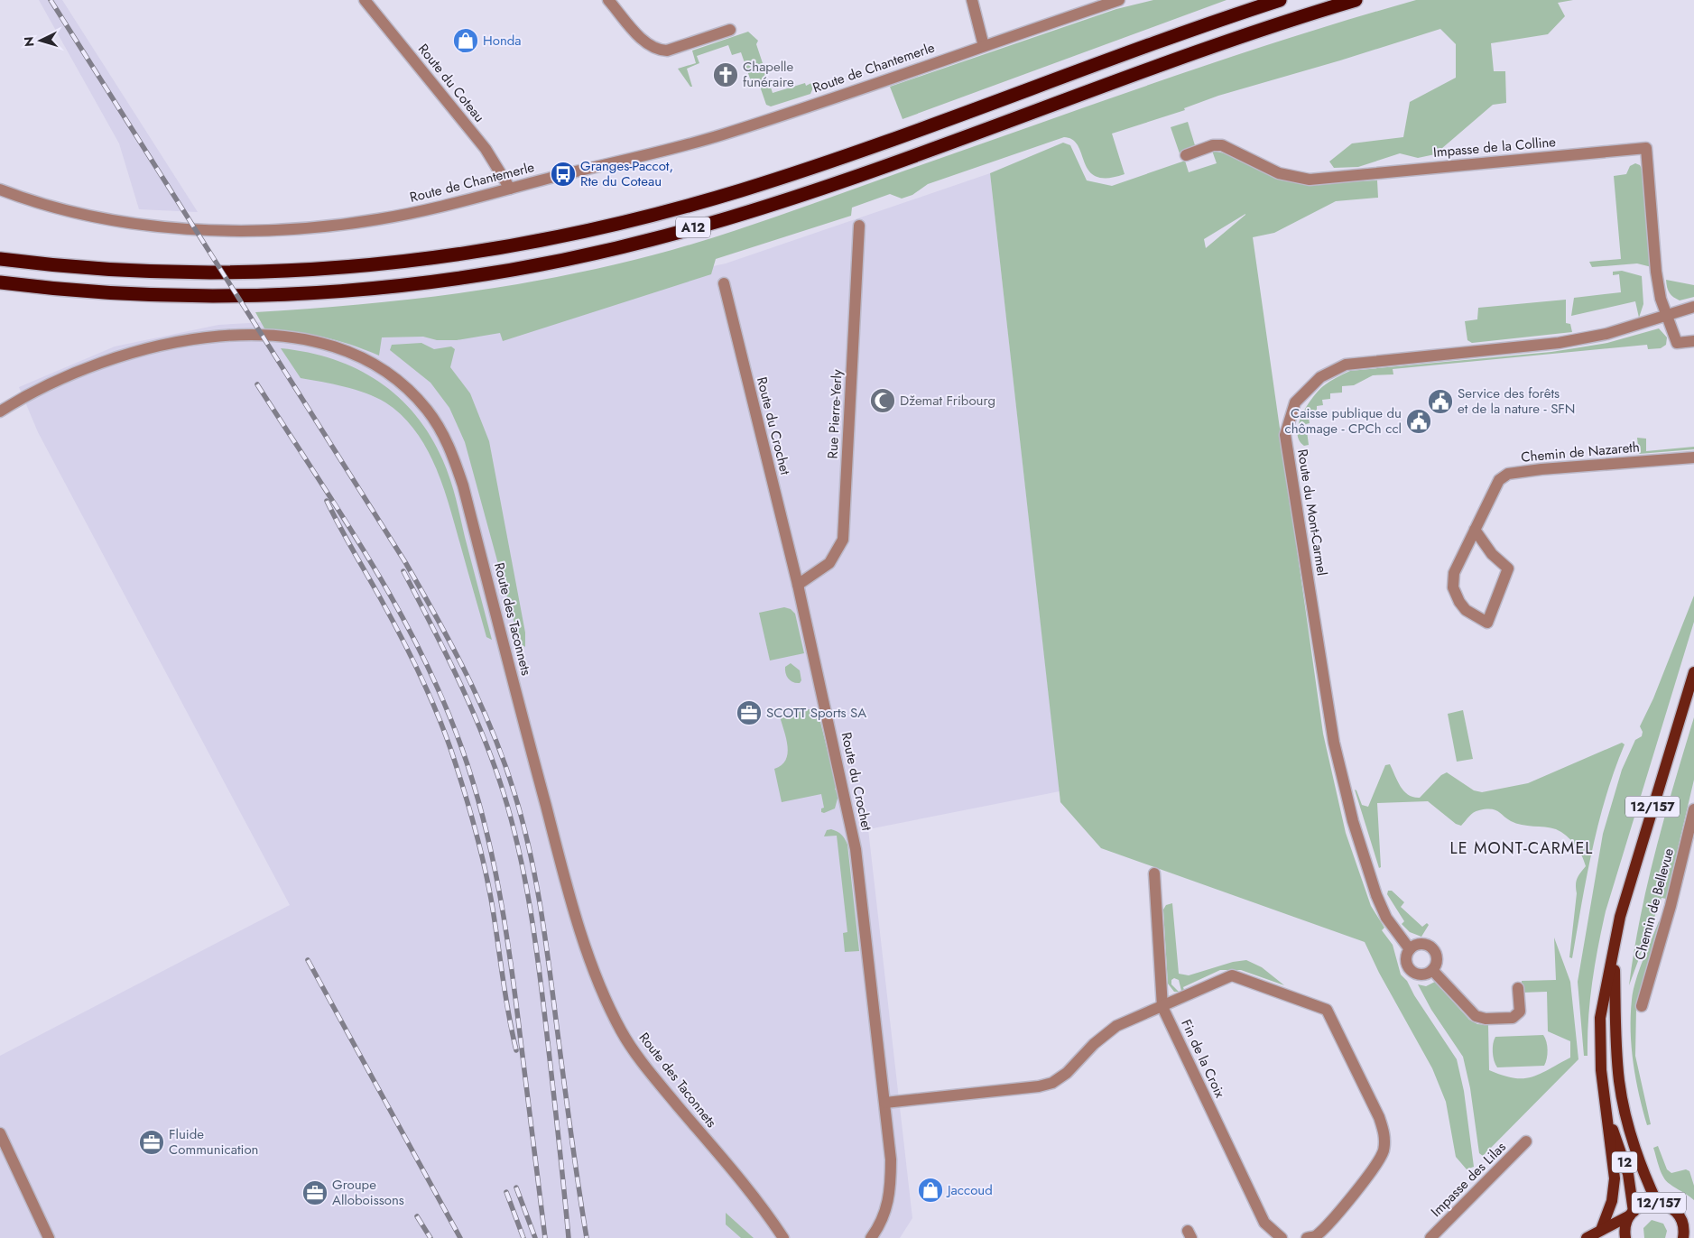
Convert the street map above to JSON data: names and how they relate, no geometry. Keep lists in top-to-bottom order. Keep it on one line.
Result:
{"streets":{"highway":["A12"],"main road":["12/157","12"],"street":["Route de Chantemerle","Route du Coteau","Impasse de la Colline","Rue Pierre-Yerly","Route du Crochet","Chemin de Nazareth","Route du Mont-Carmel","Route des Taconnets","Chemin de Bellevue","Fin de la Croix","Impasse des Lilas"]},"crossings":[["Route de Chantemerle","Route du Coteau"],["Impasse de la Colline","Route du Mont-Carmel"],["Rue Pierre-Yerly","Route du Crochet"],["12/157","12"]],"districts":["LE MONT-CARMEL"],"places":{"shop":["Honda","Jaccoud"],"church":["Chapelle funéraire"],"bus stop":["Granges-Paccot, Rte du Coteau"],"mosque":["Džemat Fribourg"],"public building":["Service des forêts et de la nature - SFN","Caisse publique du chômage - CPCh ccl"],"office":["SCOTT Sports SA","Fluide Communication","Groupe Alloboissons"]},"north":"left"}
